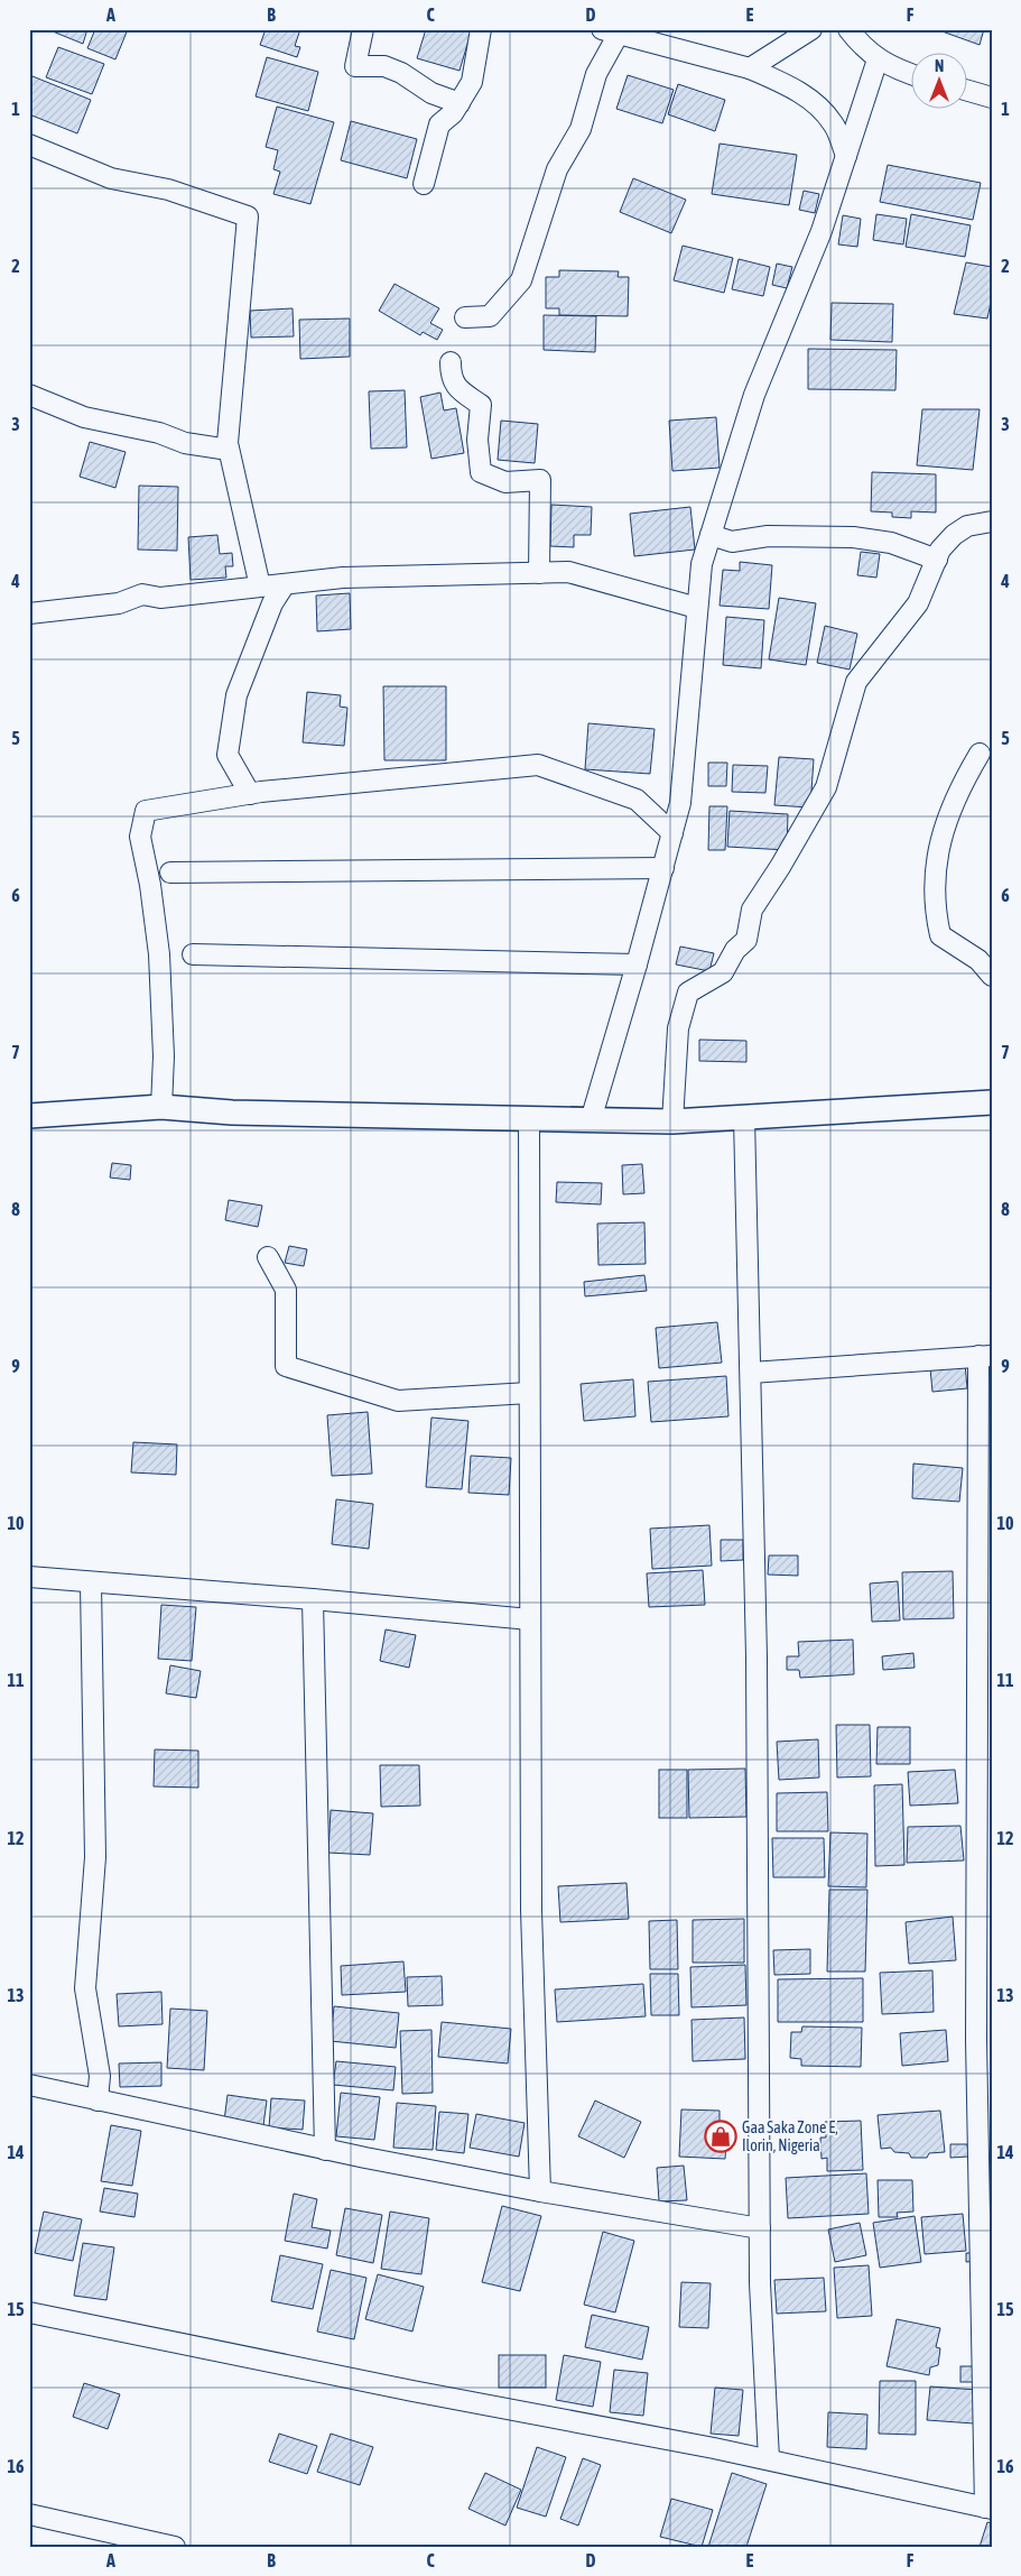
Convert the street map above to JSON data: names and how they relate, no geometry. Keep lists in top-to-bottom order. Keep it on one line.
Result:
{"places":{"shop":["Gaa Saka Zone E, Ilorin, Nigeria"]},"north":"top","grid":{"columns":["A","B","C","D","E","F"],"rows":["1","2","3","4","5","6","7","8","9","10","11","12","13","14","15","16"]}}
